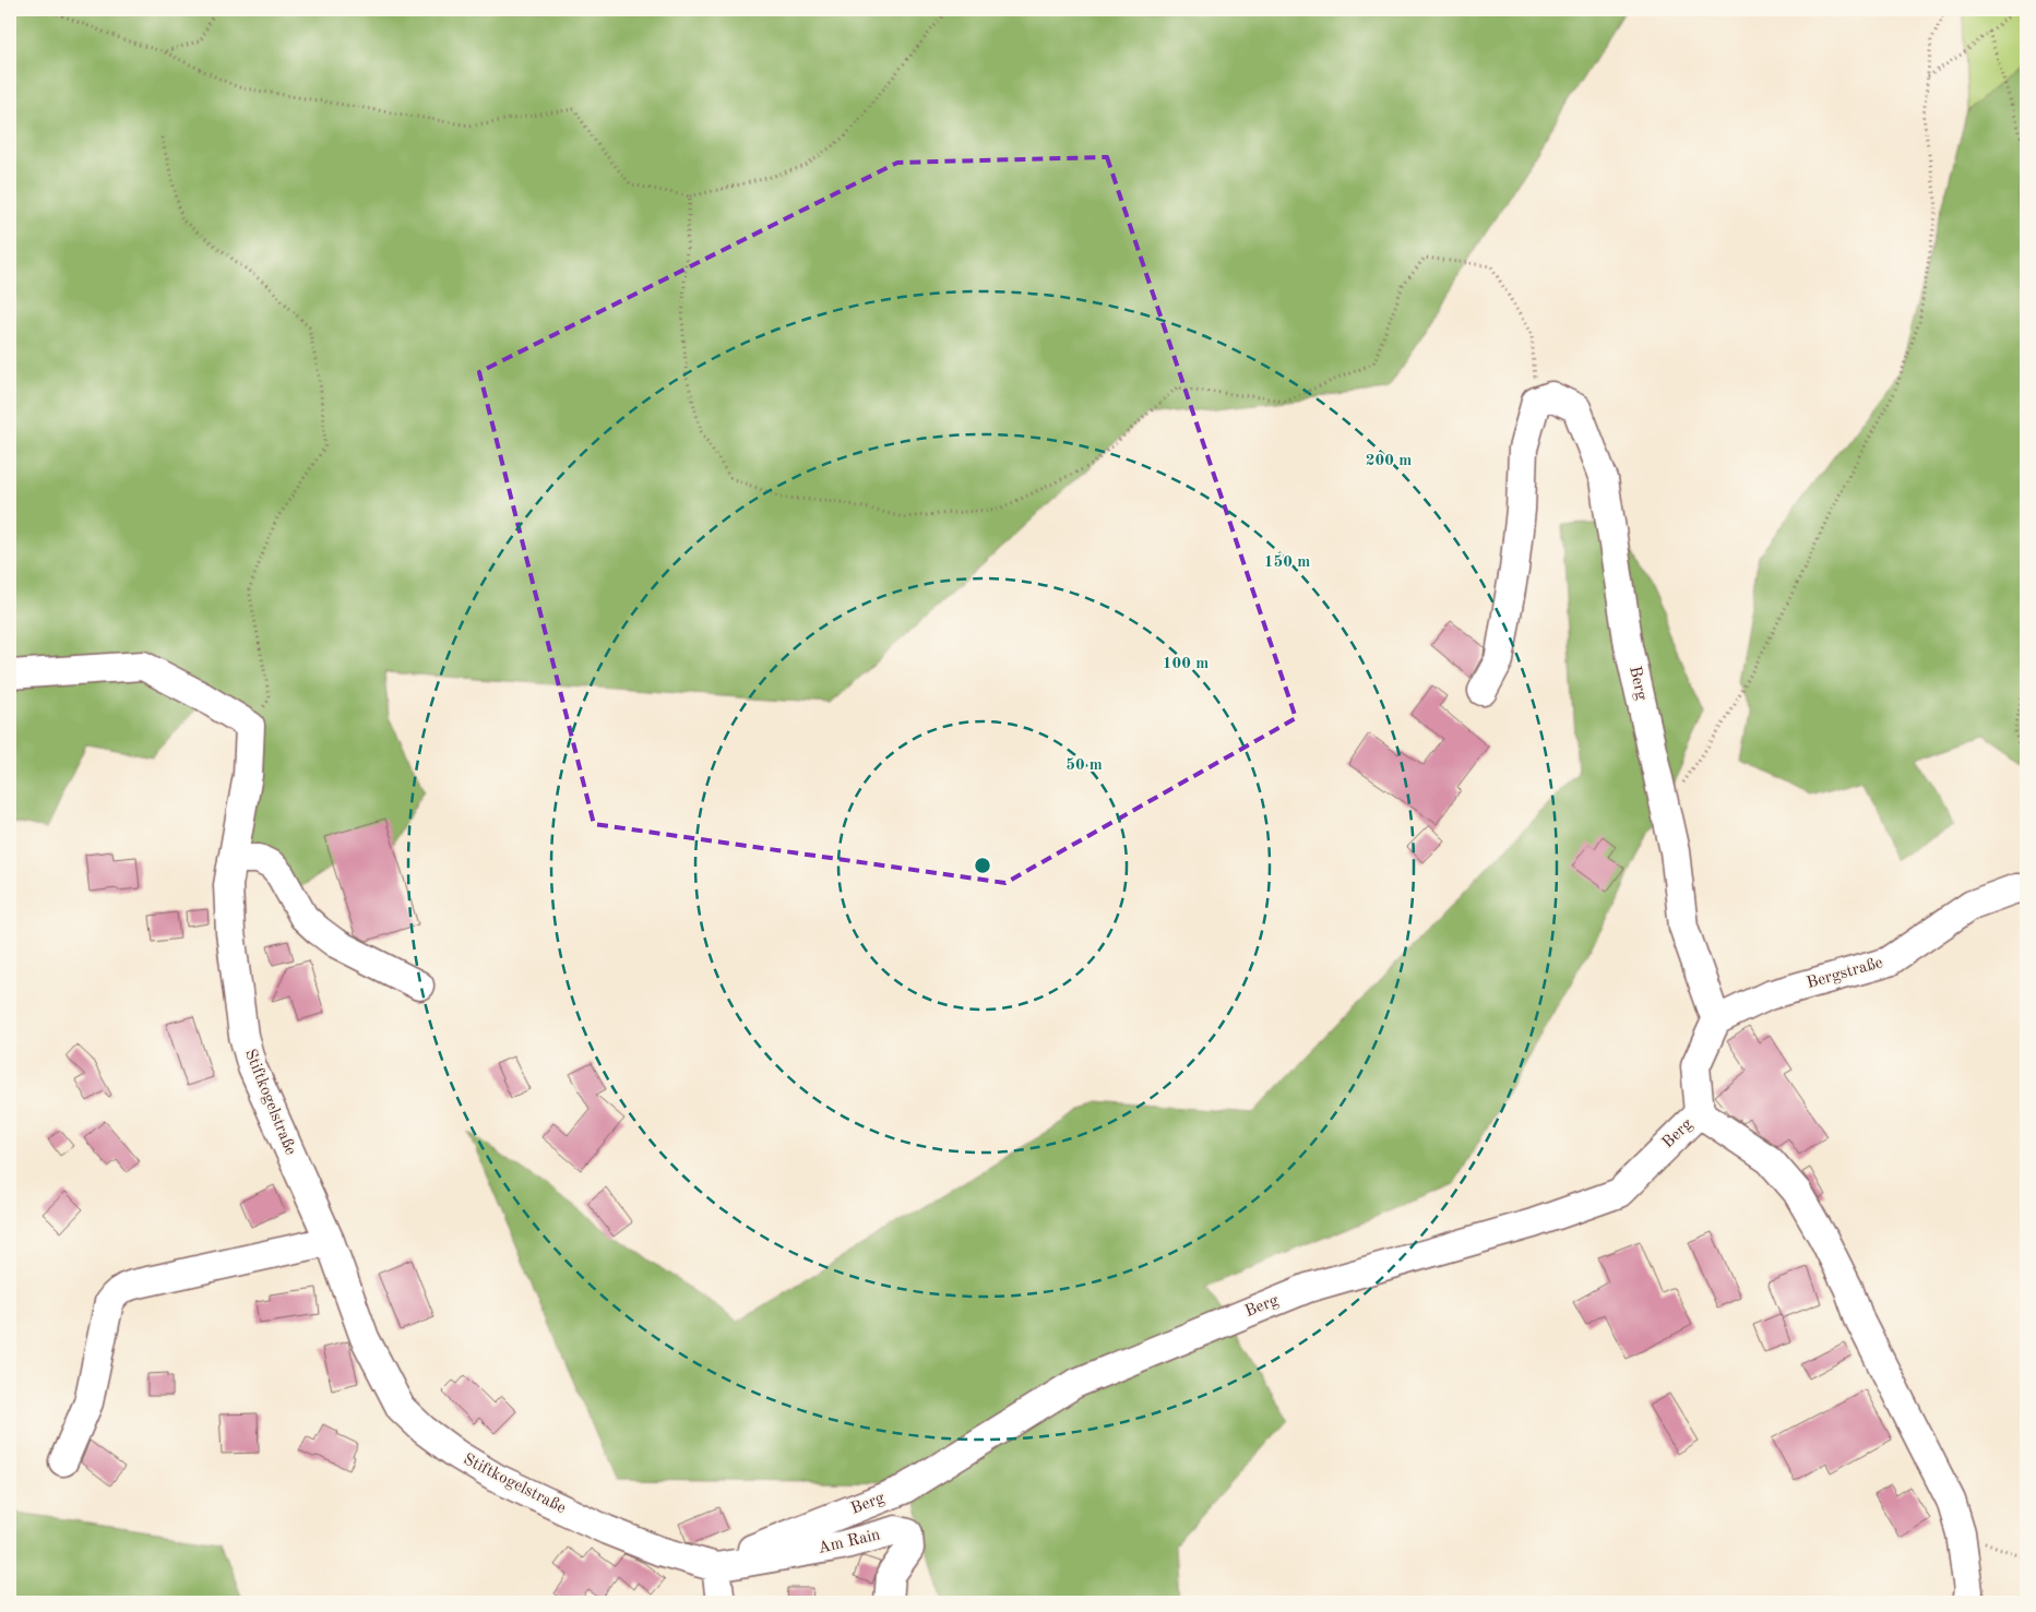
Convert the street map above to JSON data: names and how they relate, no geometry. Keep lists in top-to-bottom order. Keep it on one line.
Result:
{"streets":{"street":["Berg","Bergstraße","Stiftkogelstraße","Am Rain"]},"crossings":[["Berg","Bergstraße"],["Berg","Stiftkogelstraße"],["Berg","Am Rain"],["Stiftkogelstraße","Am Rain"]],"rings":["200 m","150 m","100 m","50 m"]}
